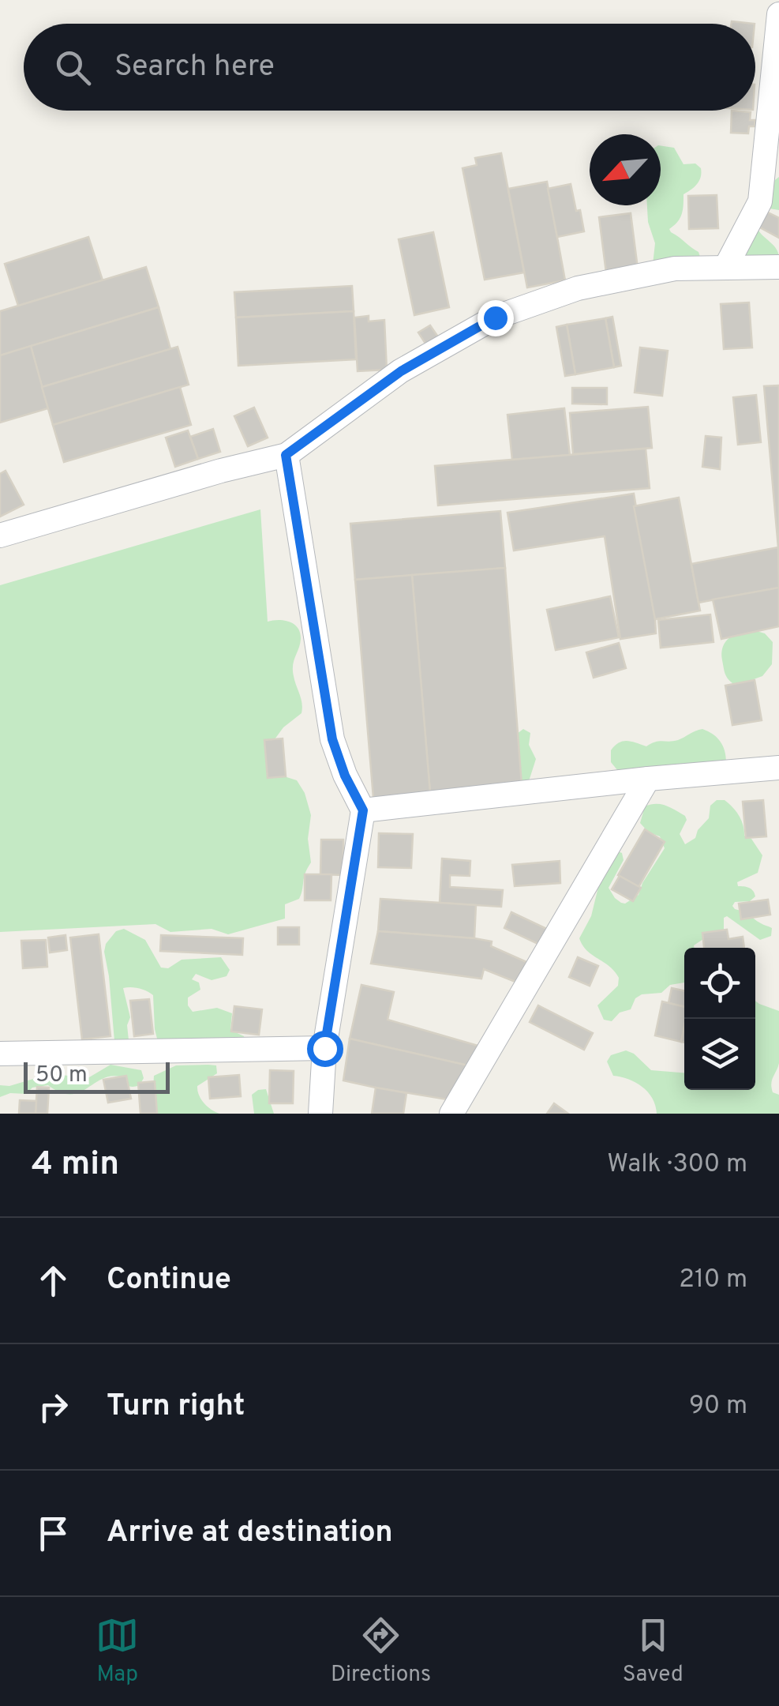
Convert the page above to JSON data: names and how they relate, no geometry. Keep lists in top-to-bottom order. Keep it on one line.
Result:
{"scale_bar":"50 m","north":"bottom left","page":{"search":"Search here","scale":"50 m","heading":["4 min","Walk · 300 m"],"list":[["Continue","210 m"],["Turn right","90 m"],"Arrive at destination"],"nav":["Map","Directions","Saved"]}}
